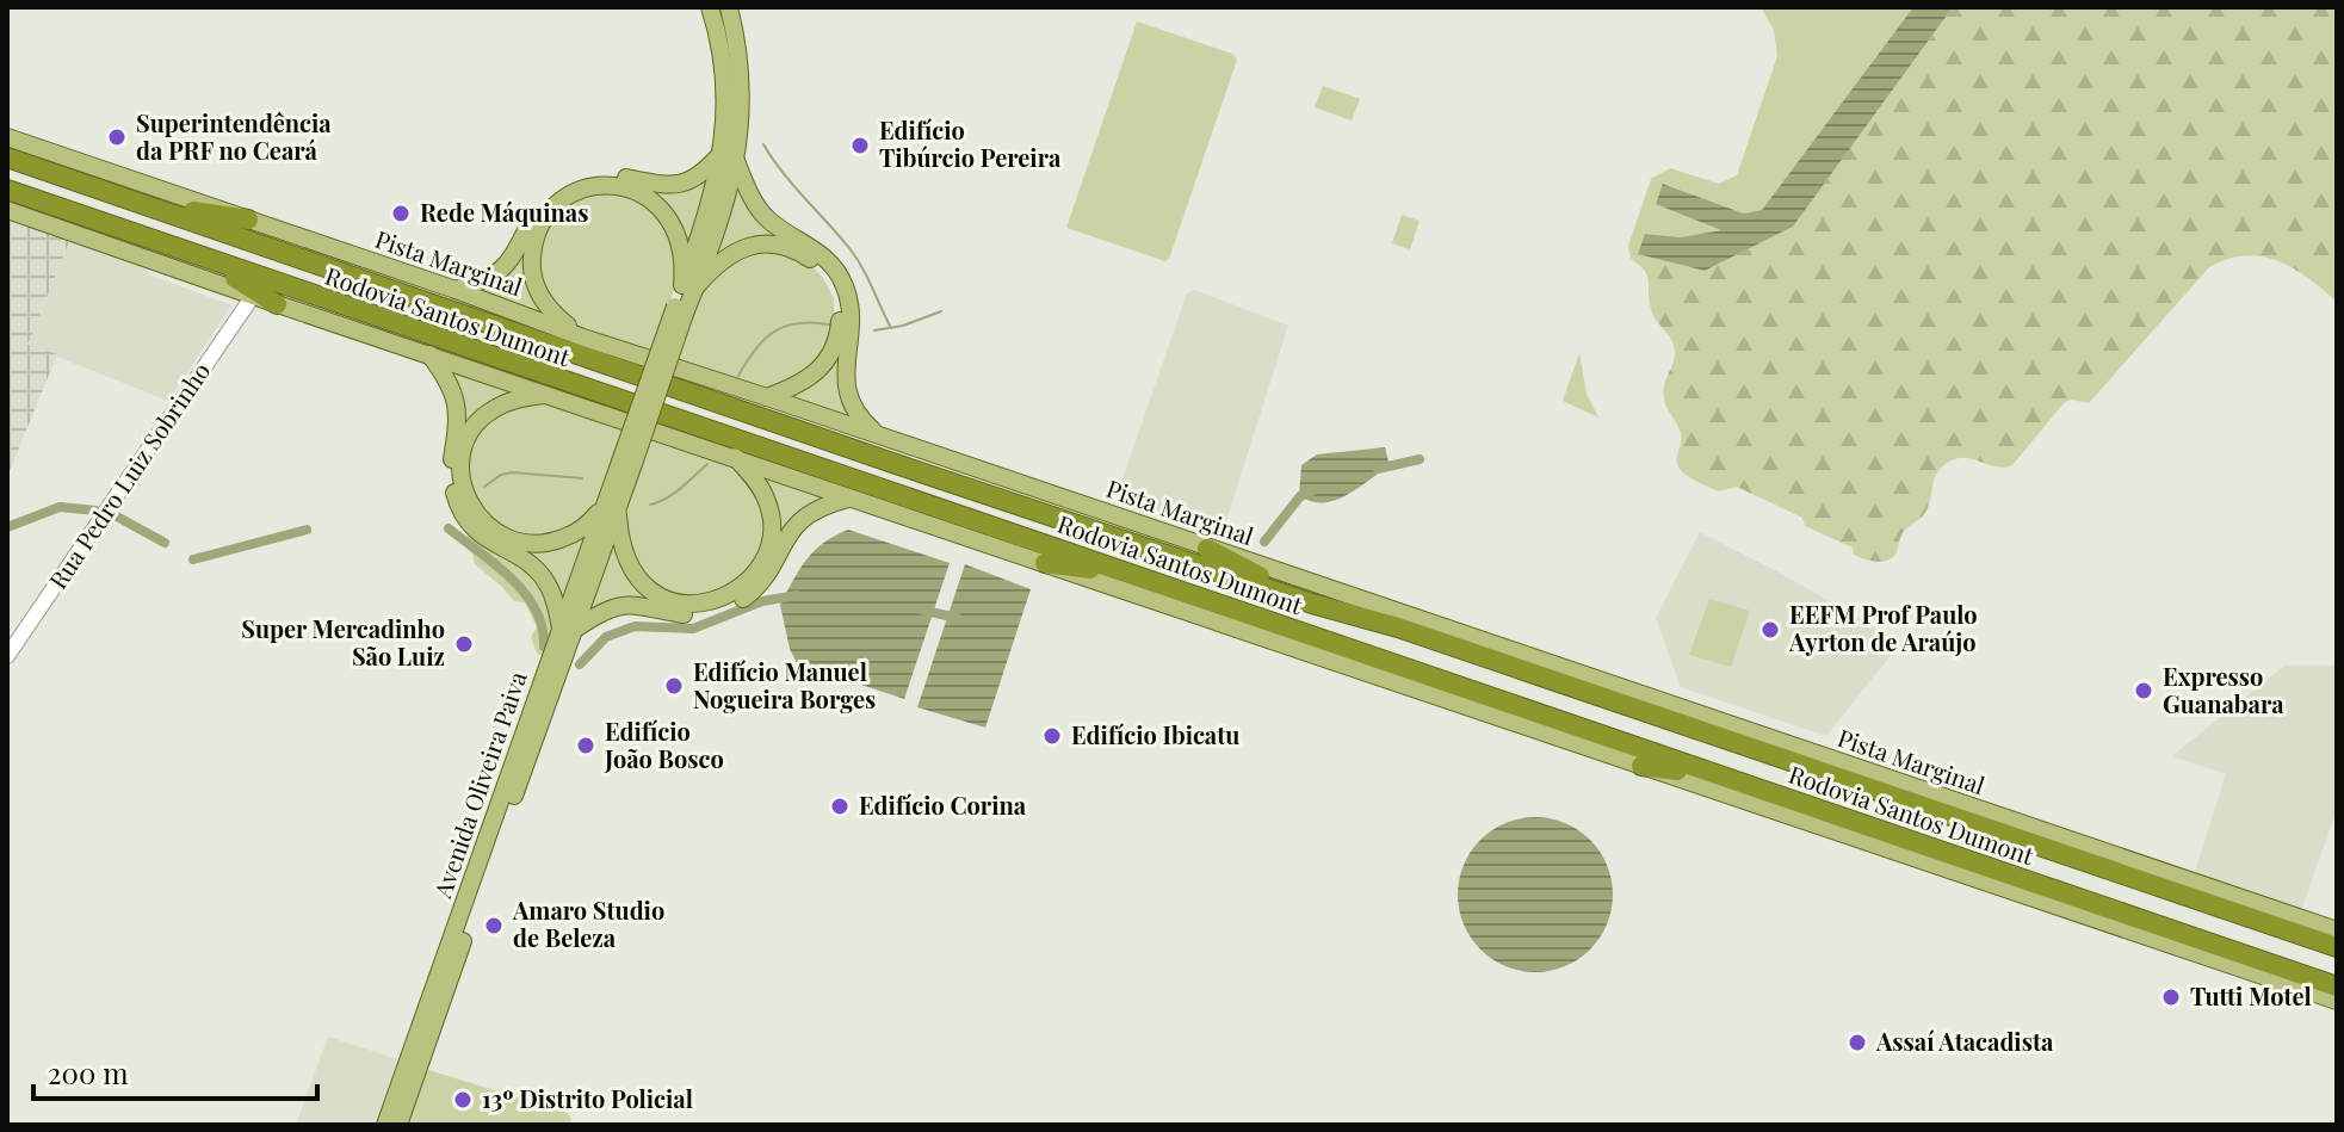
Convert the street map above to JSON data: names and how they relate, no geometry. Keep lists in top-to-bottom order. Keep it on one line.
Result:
{"streets":{"highway":["Rodovia Santos Dumont"],"main road":["Pista Marginal","Avenida Oliveira Paiva"],"street":["Rua Pedro Luiz Sobrinho"]},"places":["Superintendência da PRF no Ceará","Edifício Tibúrcio Pereira","Rede Máquinas","EEFM Prof Paulo Ayrton de Araújo","Super Mercadinho São Luiz","Edifício Manuel Nogueira Borges","Expresso Guanabara","Edifício Ibicatu","Edifício João Bosco","Edifício Corina","Amaro Studio de Beleza","Tutti Motel","Assaí Atacadista","13º Distrito Policial"],"scale_bar":"200 m"}
